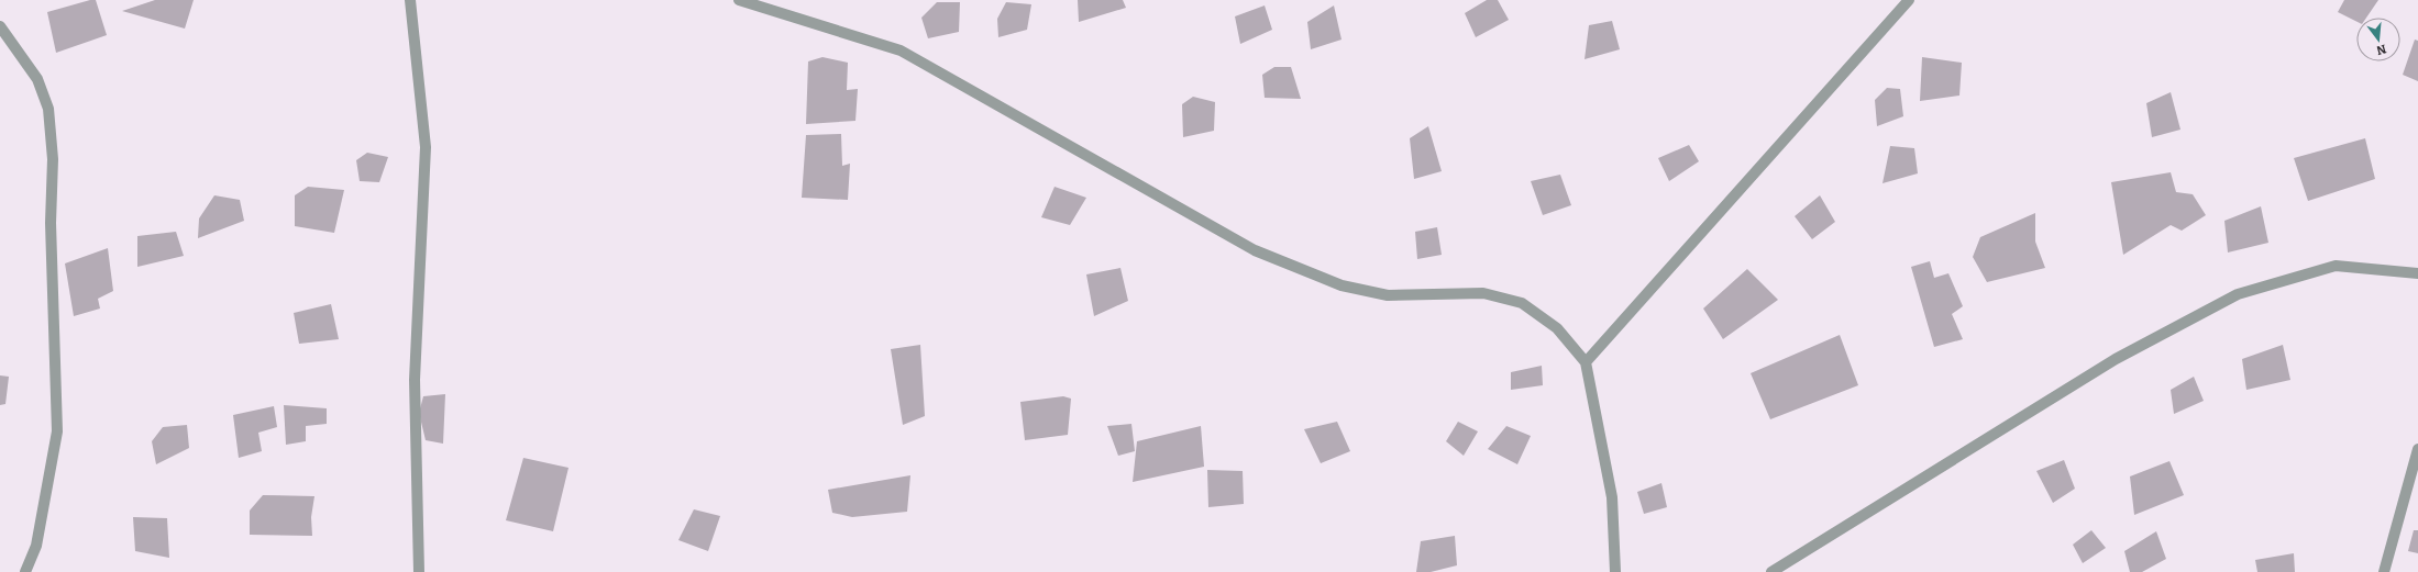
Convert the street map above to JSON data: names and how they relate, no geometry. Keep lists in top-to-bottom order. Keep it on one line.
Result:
{"north":"bottom"}
